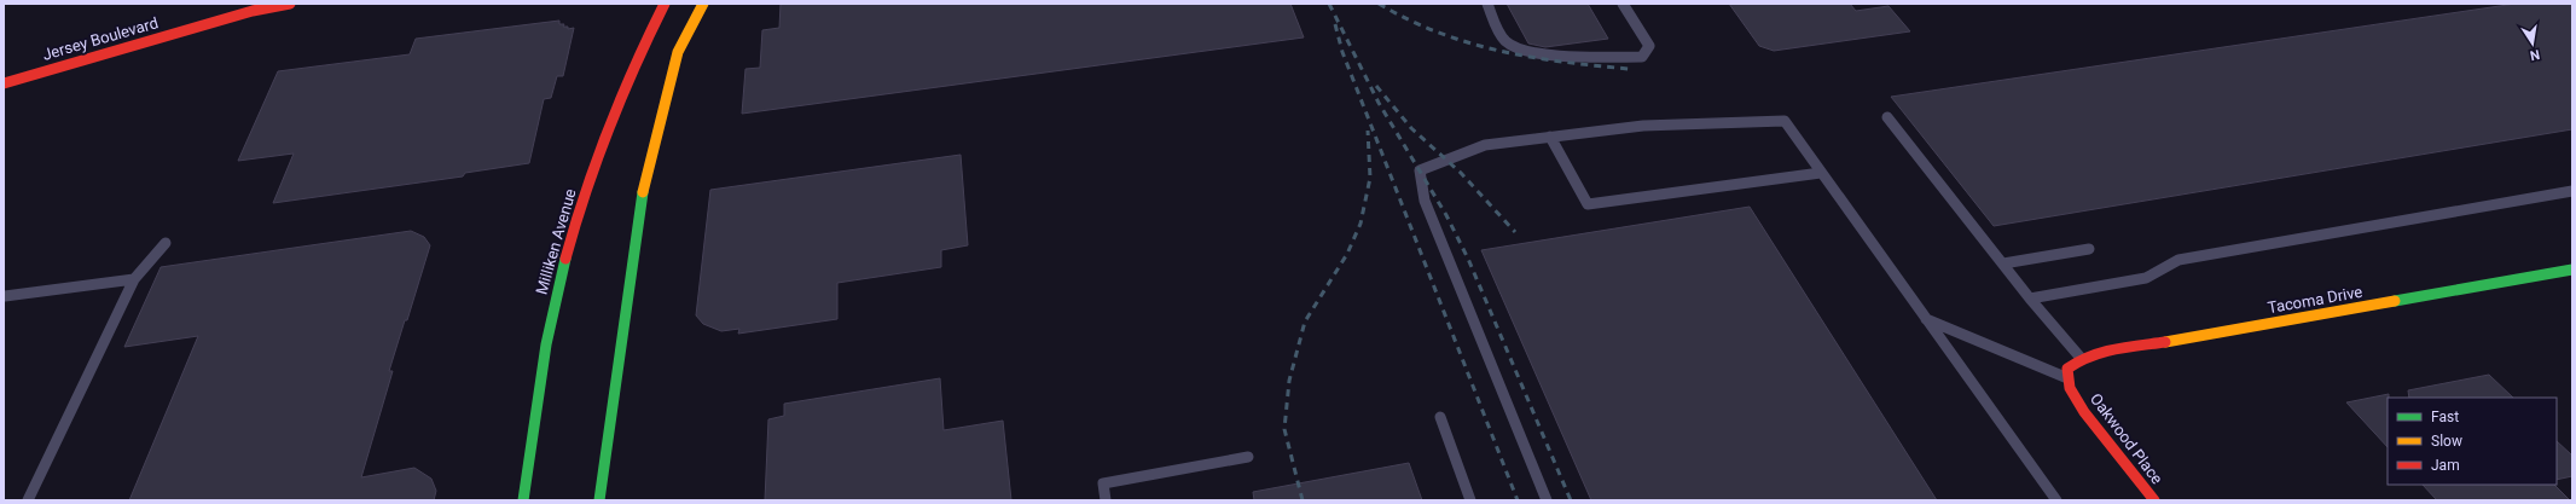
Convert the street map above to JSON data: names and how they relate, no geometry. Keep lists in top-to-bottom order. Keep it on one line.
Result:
{"streets":{"main road":["Jersey Boulevard","Milliken Avenue","Tacoma Drive","Oakwood Place"]},"crossings":[["Tacoma Drive","Oakwood Place"]],"legend":["Fast","Slow","Jam"],"north":"bottom"}
